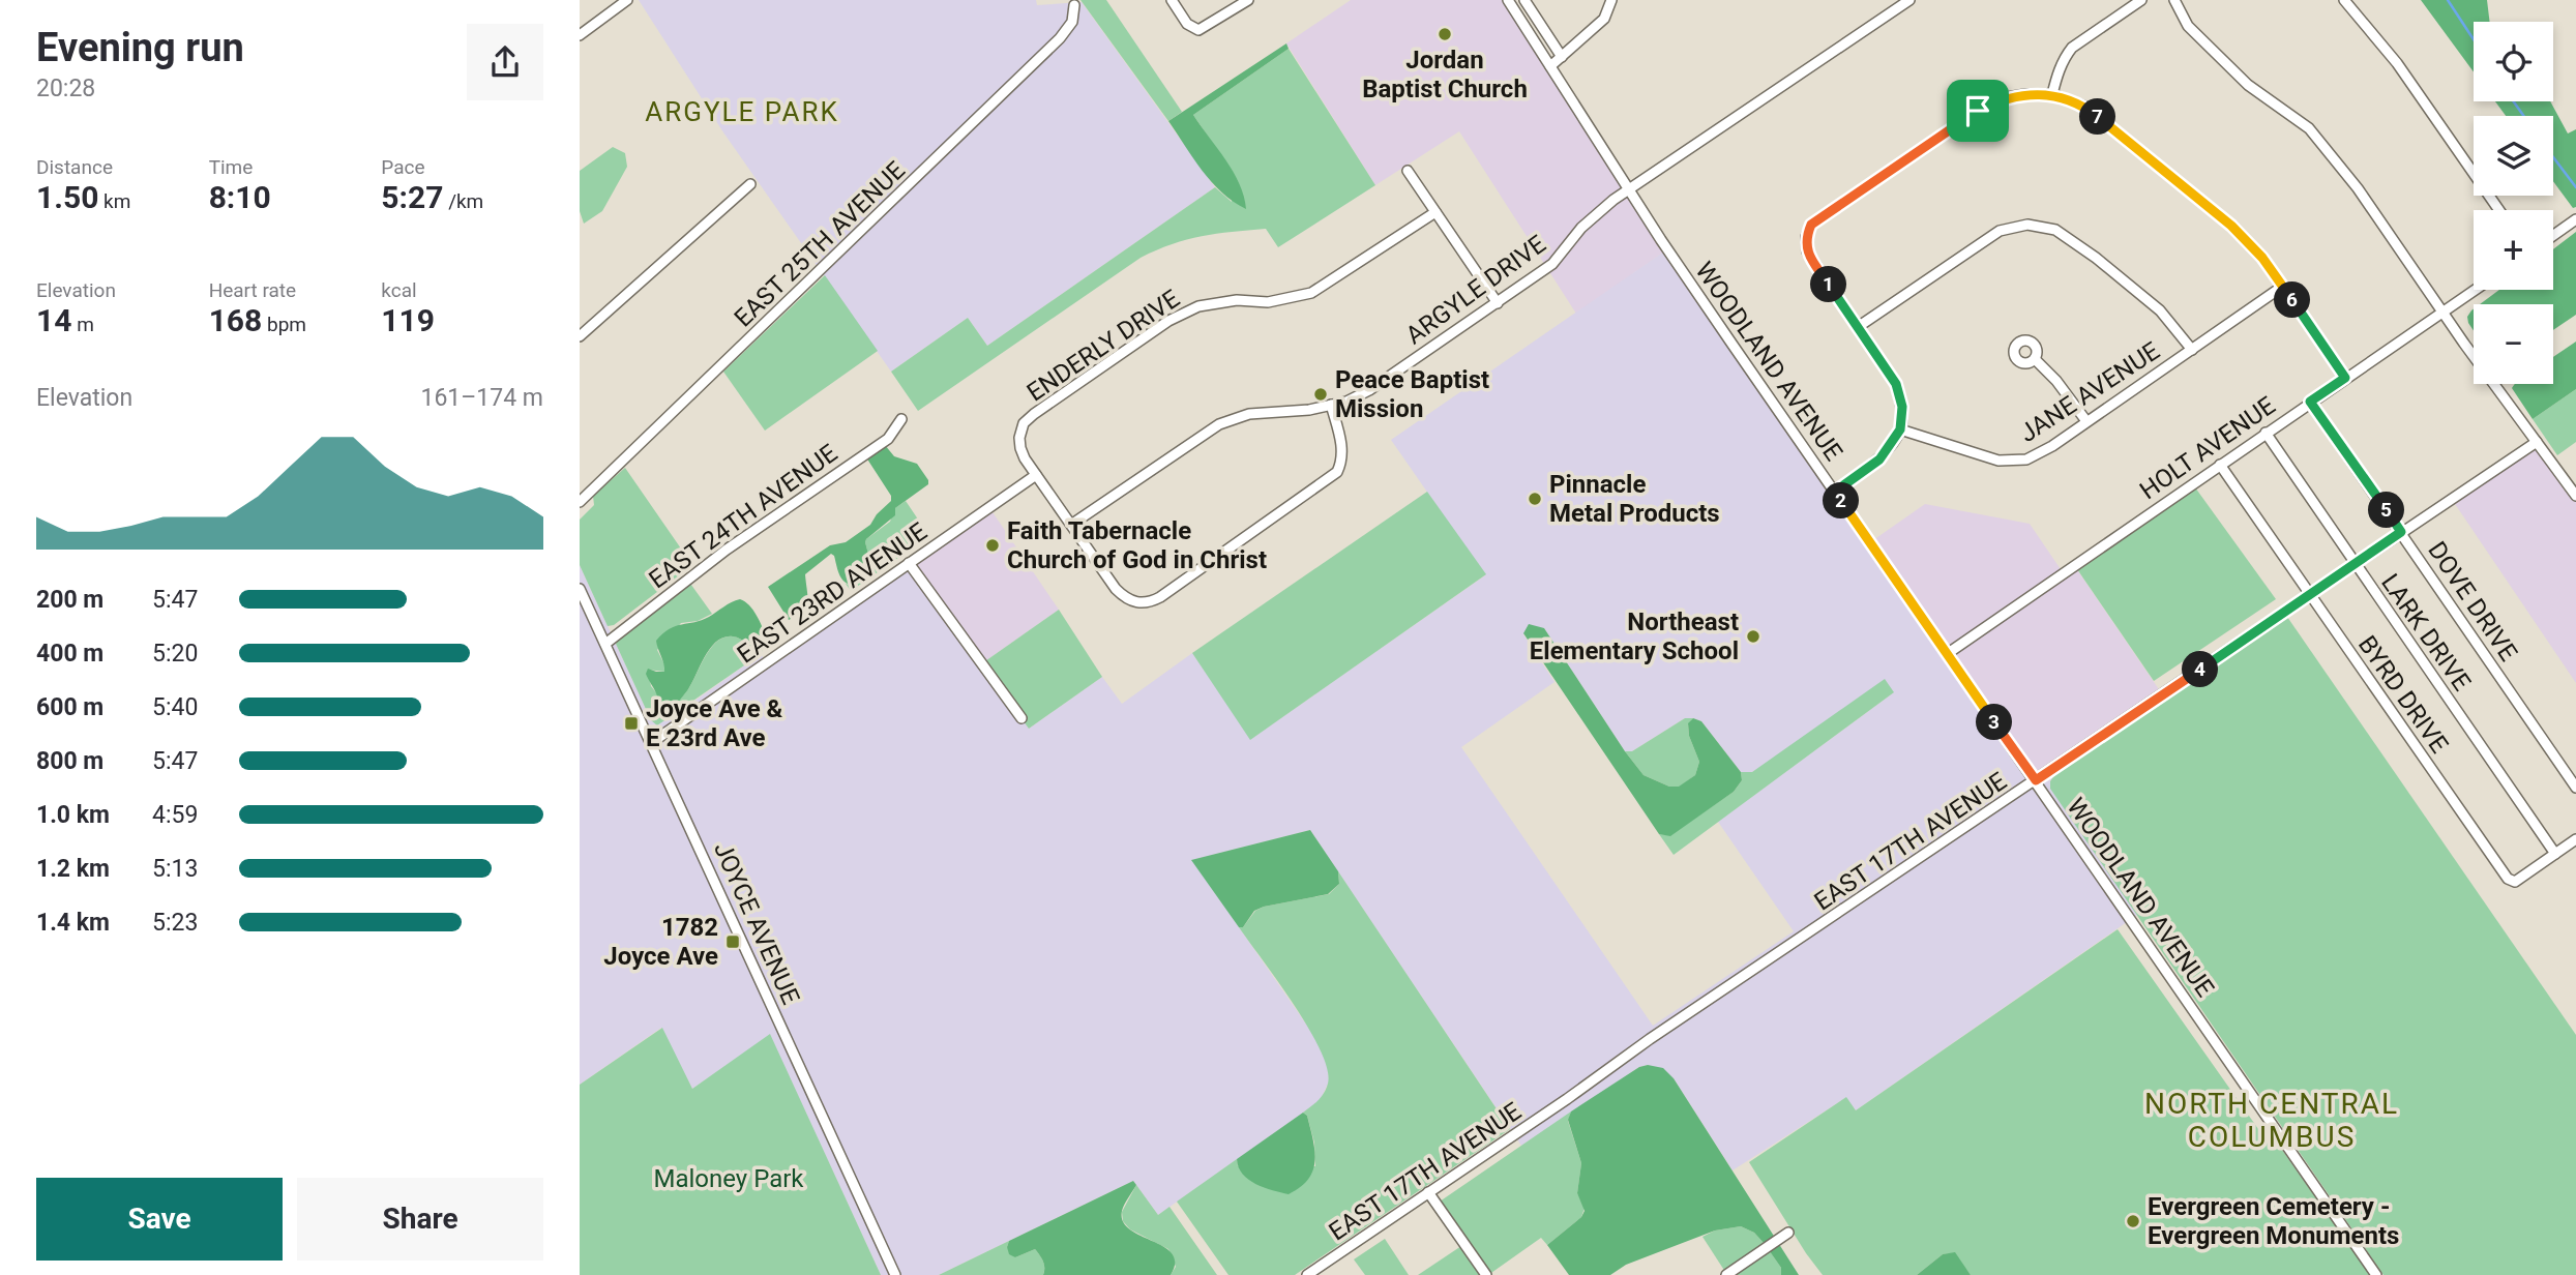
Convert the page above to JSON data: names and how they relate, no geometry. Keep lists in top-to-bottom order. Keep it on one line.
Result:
{"streets":{"street":["EAST 25TH AVENUE","ARGYLE DRIVE","ENDERLY DRIVE","WOODLAND AVENUE","JANE AVENUE","HOLT AVENUE","EAST 24TH AVENUE","EAST 23RD AVENUE","DOVE DRIVE","LARK DRIVE","BYRD DRIVE","EAST 17TH AVENUE","JOYCE AVENUE"]},"crossings":[["ARGYLE DRIVE","WOODLAND AVENUE"],["ENDERLY DRIVE","EAST 23RD AVENUE"],["WOODLAND AVENUE","HOLT AVENUE"],["WOODLAND AVENUE","EAST 17TH AVENUE"],["HOLT AVENUE","DOVE DRIVE"],["HOLT AVENUE","LARK DRIVE"],["HOLT AVENUE","BYRD DRIVE"],["EAST 24TH AVENUE","JOYCE AVENUE"],["EAST 23RD AVENUE","JOYCE AVENUE"],["DOVE DRIVE","EAST 17TH AVENUE"],["LARK DRIVE","BYRD DRIVE"],["LARK DRIVE","EAST 17TH AVENUE"],["BYRD DRIVE","EAST 17TH AVENUE"]],"districts":["ARGYLE PARK","NORTH CENTRAL COLUMBUS"],"parks":["Maloney Park"],"places":{"other":["Jordan Baptist Church","Peace Baptist Mission","Pinnacle Metal Products","Faith Tabernacle Church of God in Christ","Northeast Elementary School","Evergreen Cemetery - Evergreen Monuments"],"transit":["Joyce Ave & E 23rd Ave","1782 Joyce Ave"]},"page":{"heading":["Evening run","20:28"],"map_buttons":["+","−"],"pins":["7","1","6","2","5","4","3"],"stats":[["Distance","1.50 km"],["Time","8:10"],["Pace","5:27 /km"],["Elevation","14 m"],["Heart rate","168 bpm"],["kcal","119"]],"chart":["Elevation","161–174 m"],"list":[{"name":"200 m","note":"5:47"},{"name":"400 m","note":"5:20"},{"name":"600 m","note":"5:40"},{"name":"800 m","note":"5:47"},{"name":"1.0 km","note":"4:59"},{"name":"1.2 km","note":"5:13"},{"name":"1.4 km","note":"5:23"}],"buttons":["Save","Share"]}}
